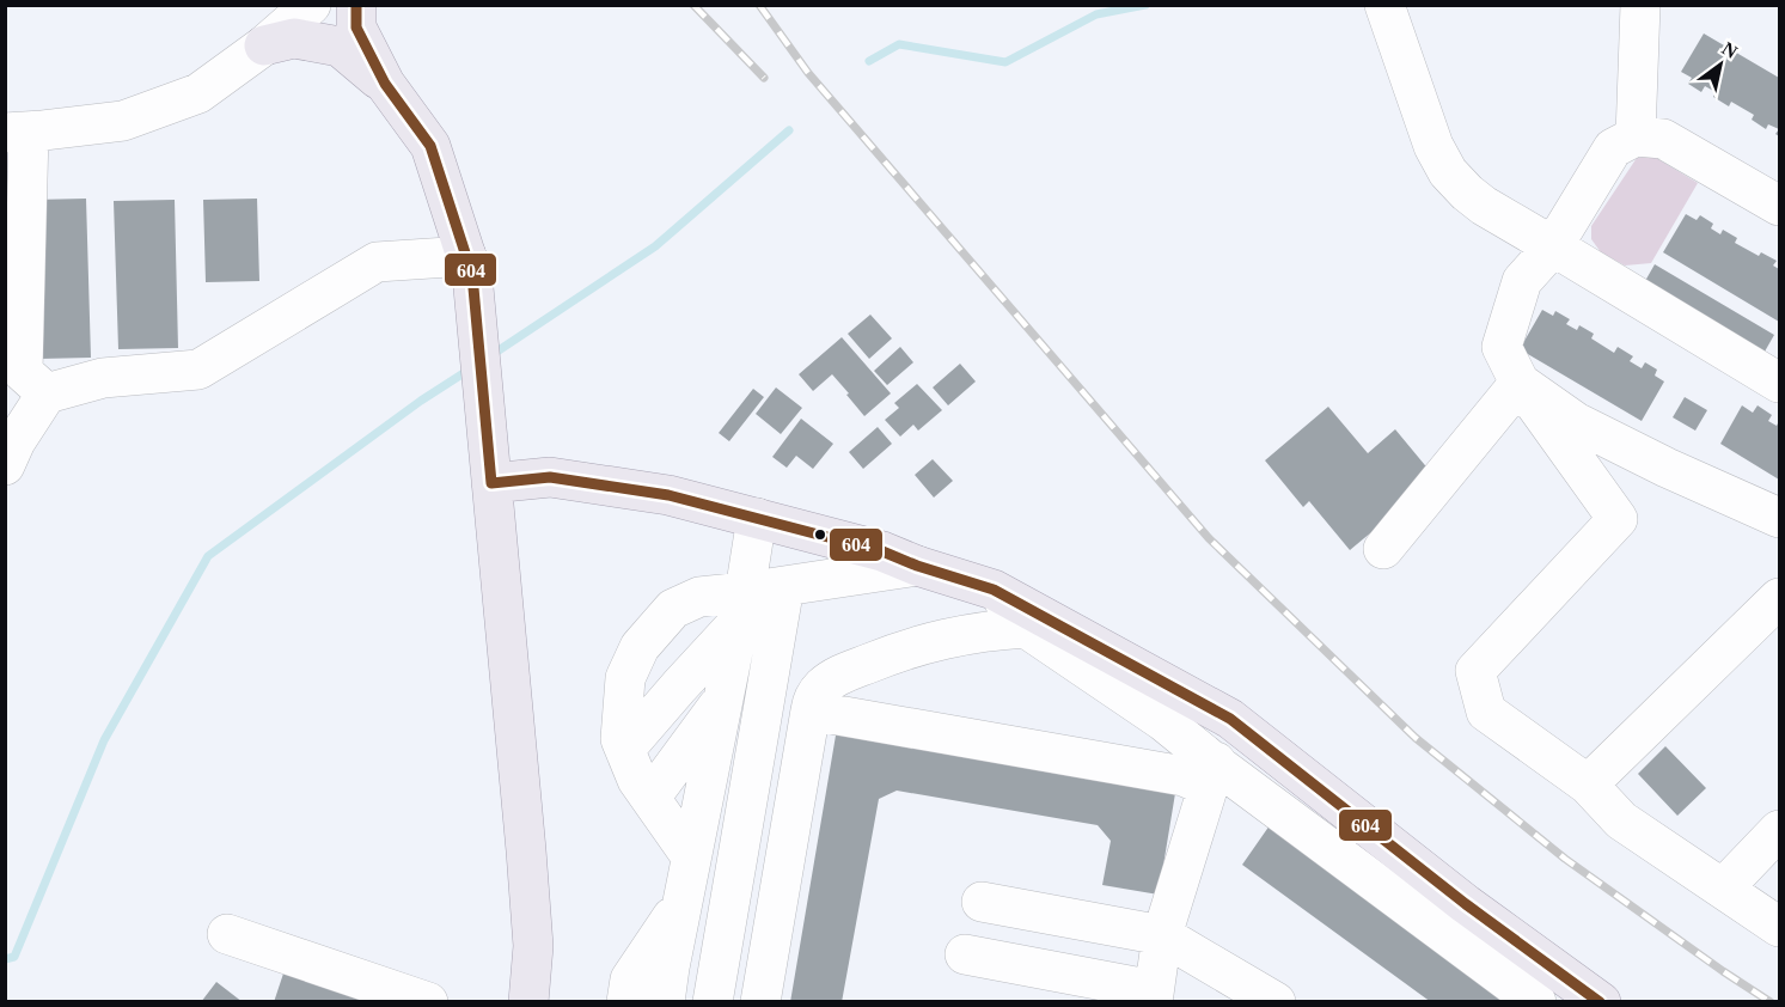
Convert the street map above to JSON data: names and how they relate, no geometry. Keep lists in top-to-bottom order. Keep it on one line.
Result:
{"lines":["transit line 604"],"north":"top right"}
